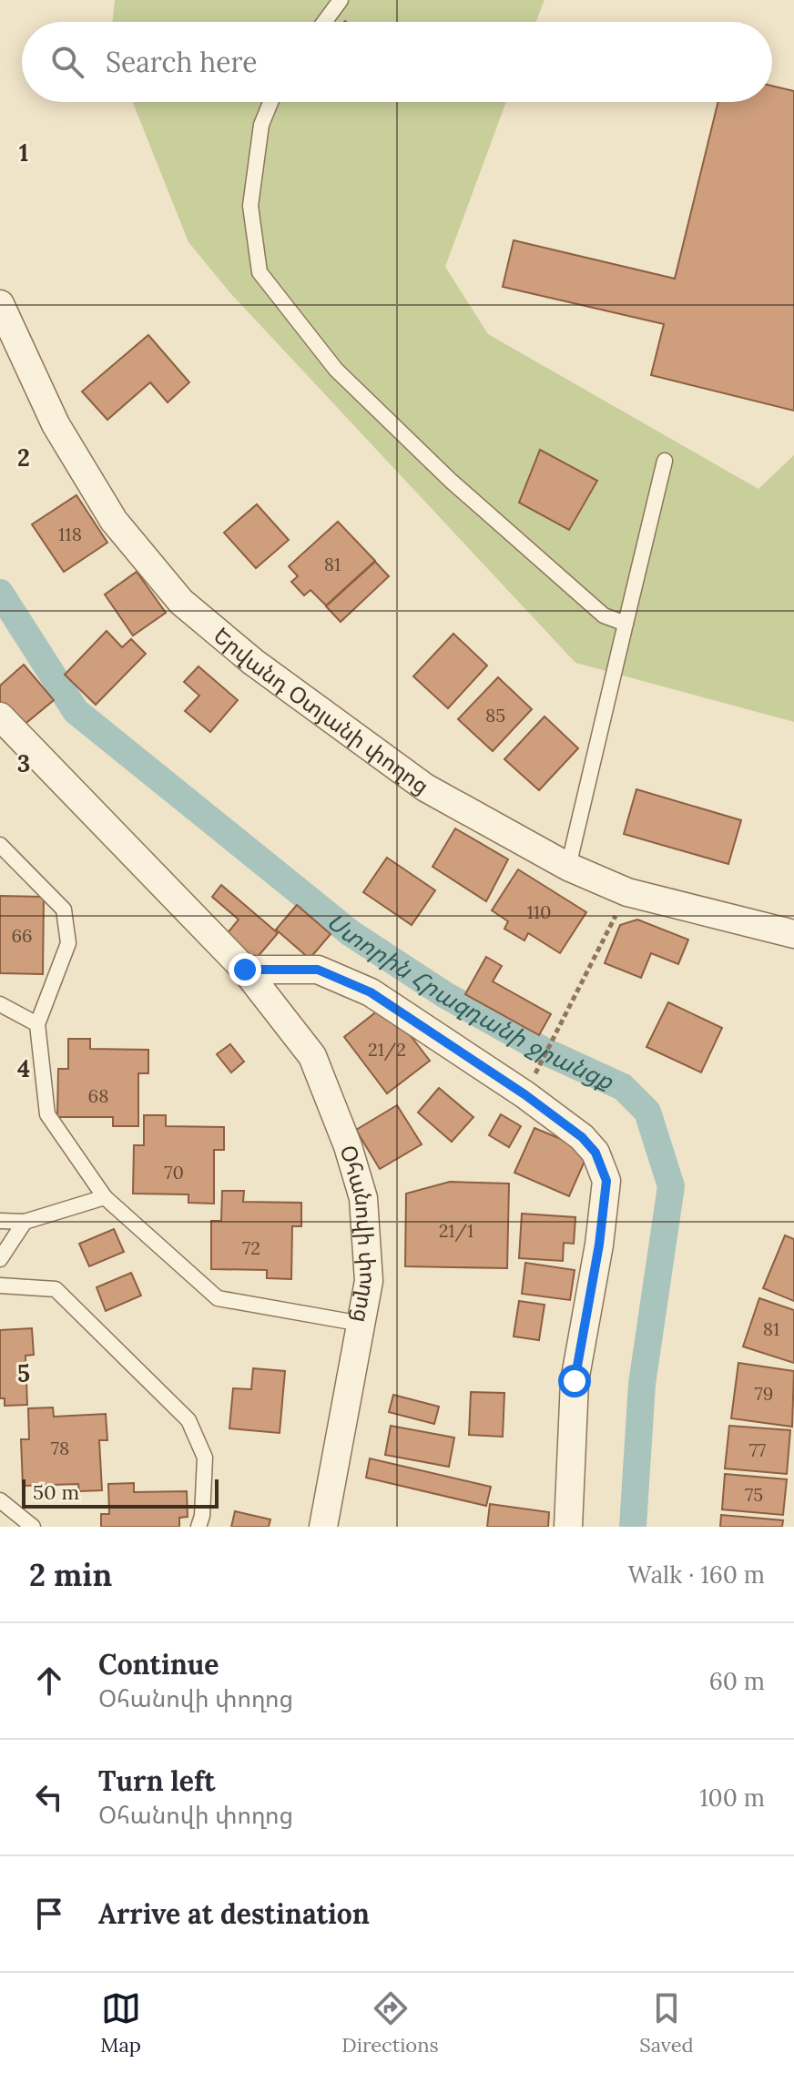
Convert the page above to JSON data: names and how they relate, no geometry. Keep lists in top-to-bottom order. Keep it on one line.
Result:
{"streets":{"street":["Երվանդ Օտյանի փողոց","Օհանովի փողոց"]},"water":["Ստորին Հրազդանի ջրանցք"],"house_numbers":["118","81","85","110","66","21/2","68","70","21/1","72","81","79","78","77","75"],"scale_bar":"50 m","page":{"search":"Search here","scale":"50 m","heading":["2 min","Walk · 160 m"],"list":[["Continue","Օհանովի փողոց","60 m"],["Turn left","Օհանովի փողոց","100 m"],"Arrive at destination"],"nav":["Map","Directions","Saved"]},"grid":{"rows":["1","2","3","4","5"]}}
